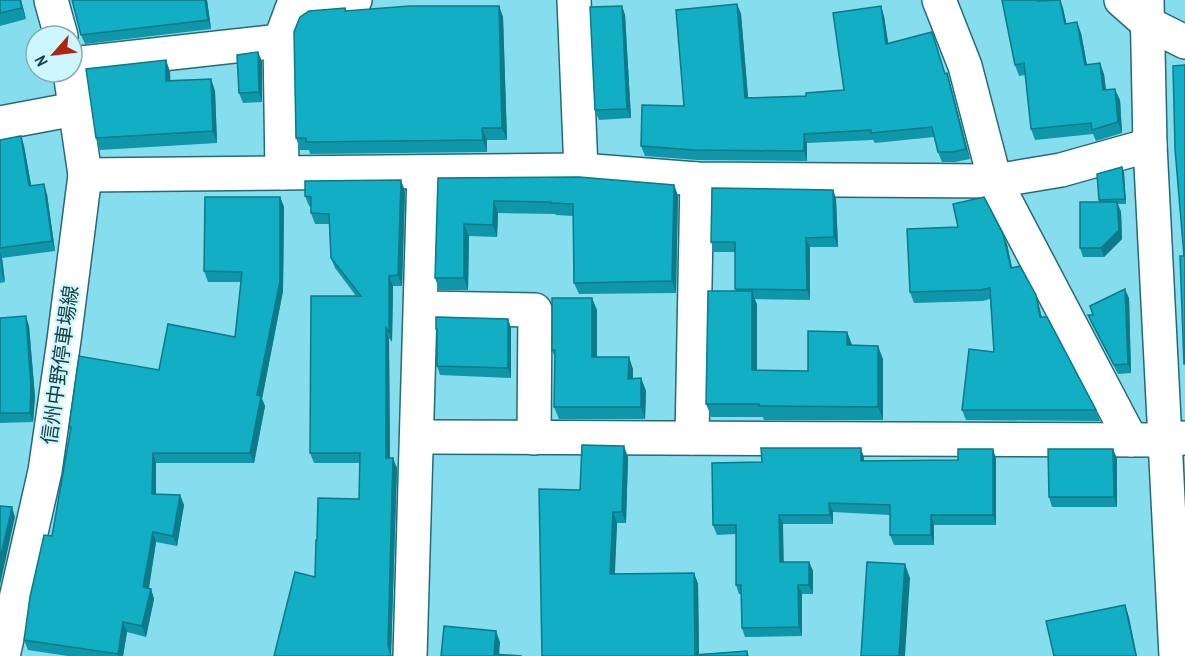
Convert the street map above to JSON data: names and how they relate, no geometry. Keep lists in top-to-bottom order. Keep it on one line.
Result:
{"streets":{"street":["信州中野停車場線"]},"north":"bottom left"}
